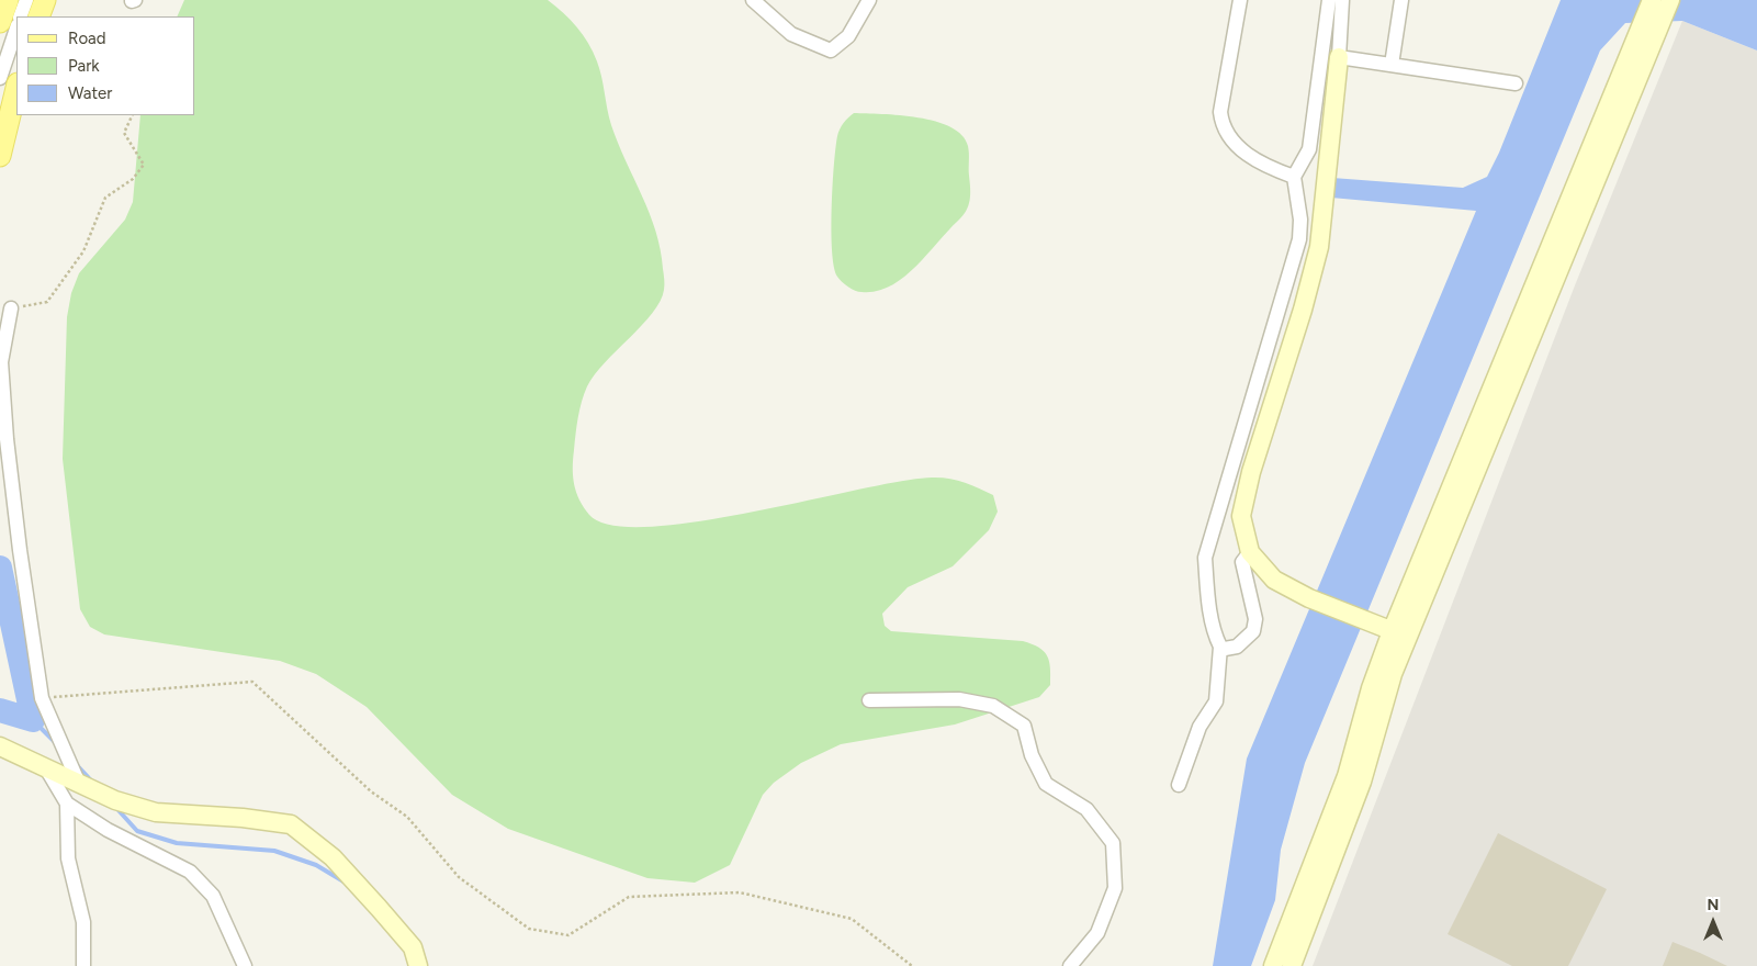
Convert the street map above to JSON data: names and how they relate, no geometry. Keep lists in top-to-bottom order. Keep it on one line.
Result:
{"legend":["Road","Park","Water"],"north":"top"}
